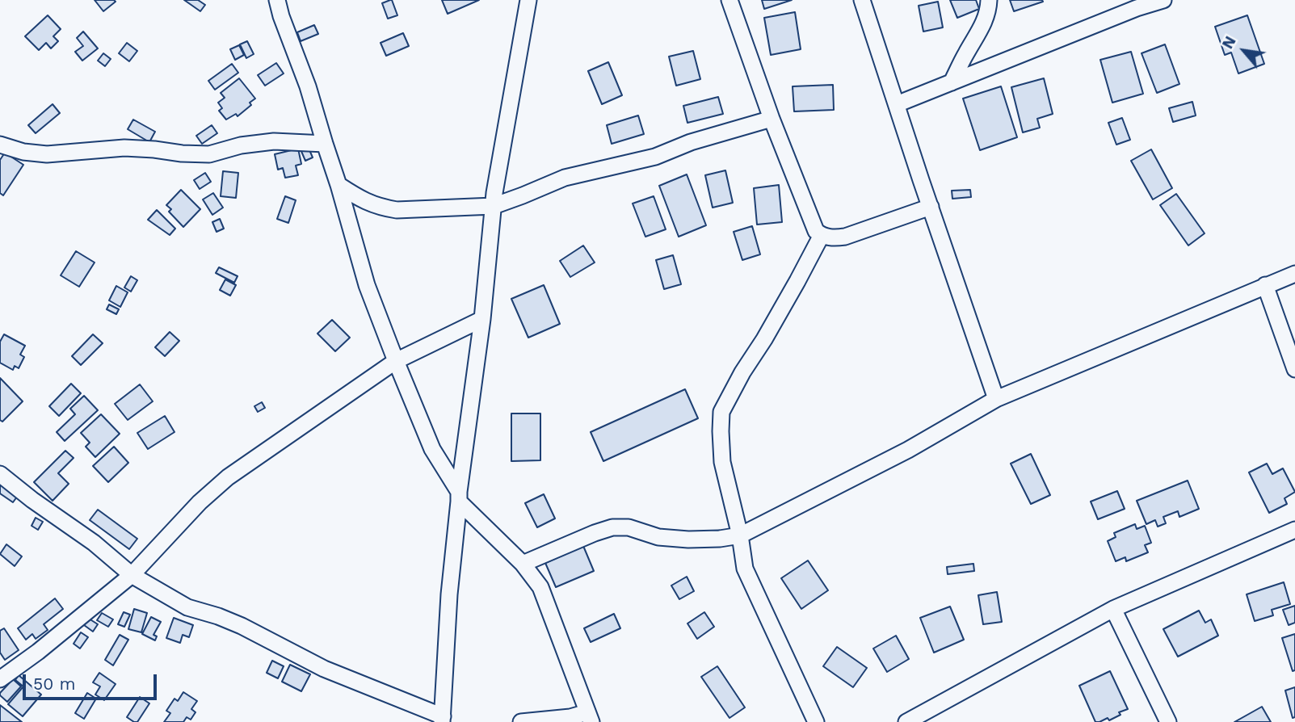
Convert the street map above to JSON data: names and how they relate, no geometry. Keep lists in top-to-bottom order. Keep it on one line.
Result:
{"scale_bar":"50 m","north":"top left"}
